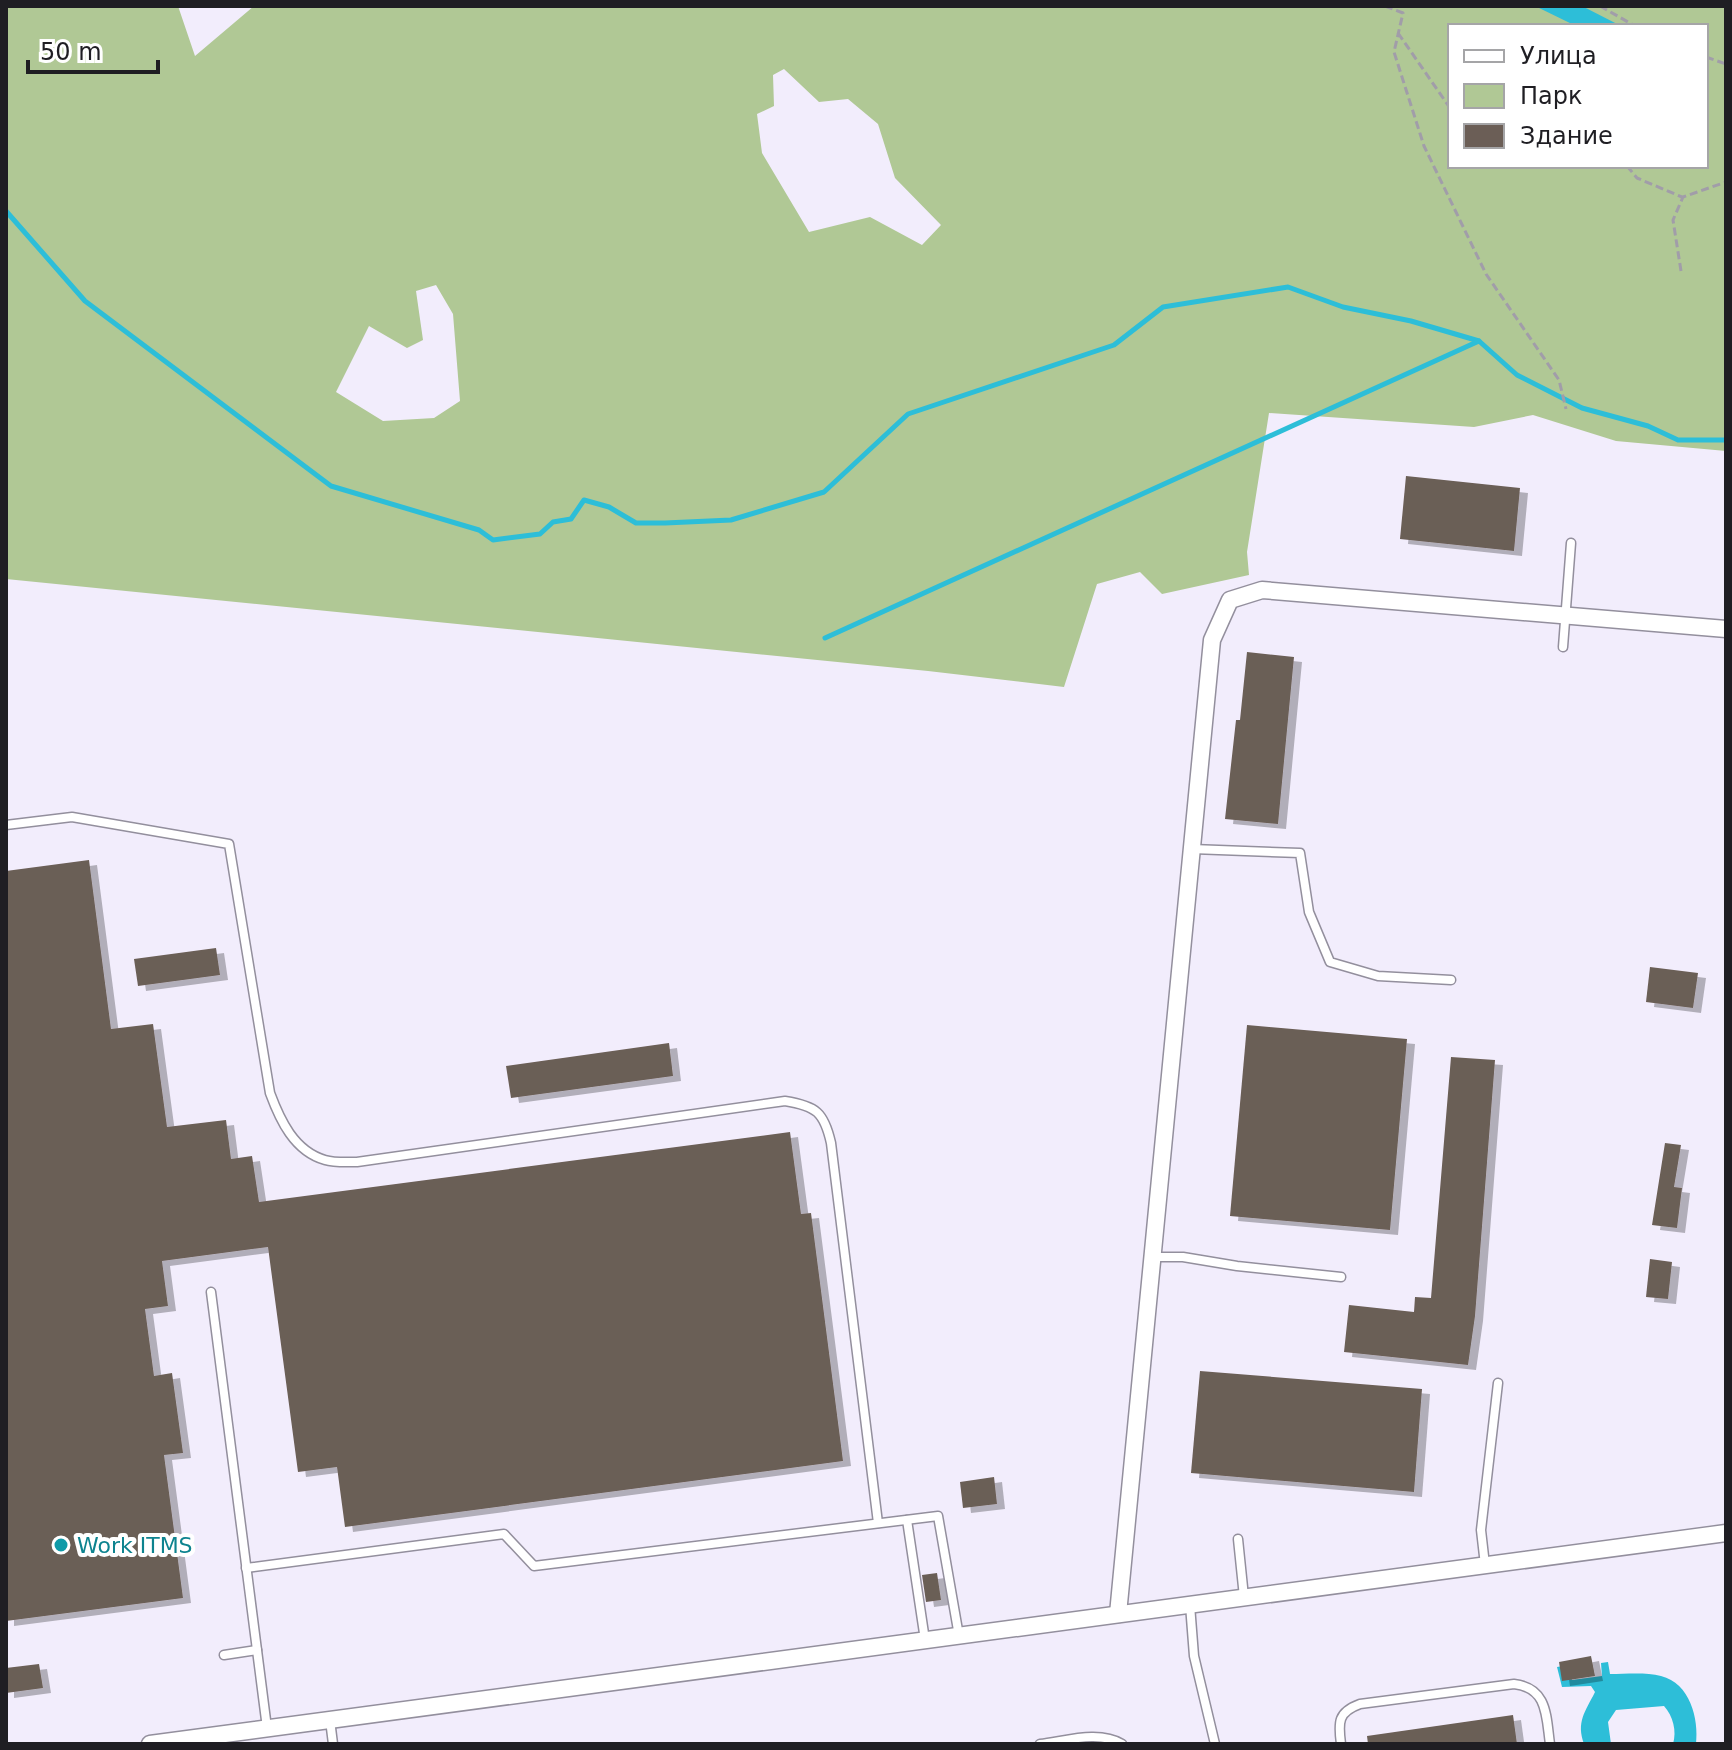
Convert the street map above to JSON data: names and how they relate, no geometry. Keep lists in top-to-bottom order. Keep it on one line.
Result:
{"places":["Work ITMS"],"legend":["Улица","Парк","Здание"],"scale_bar":"50 m"}
